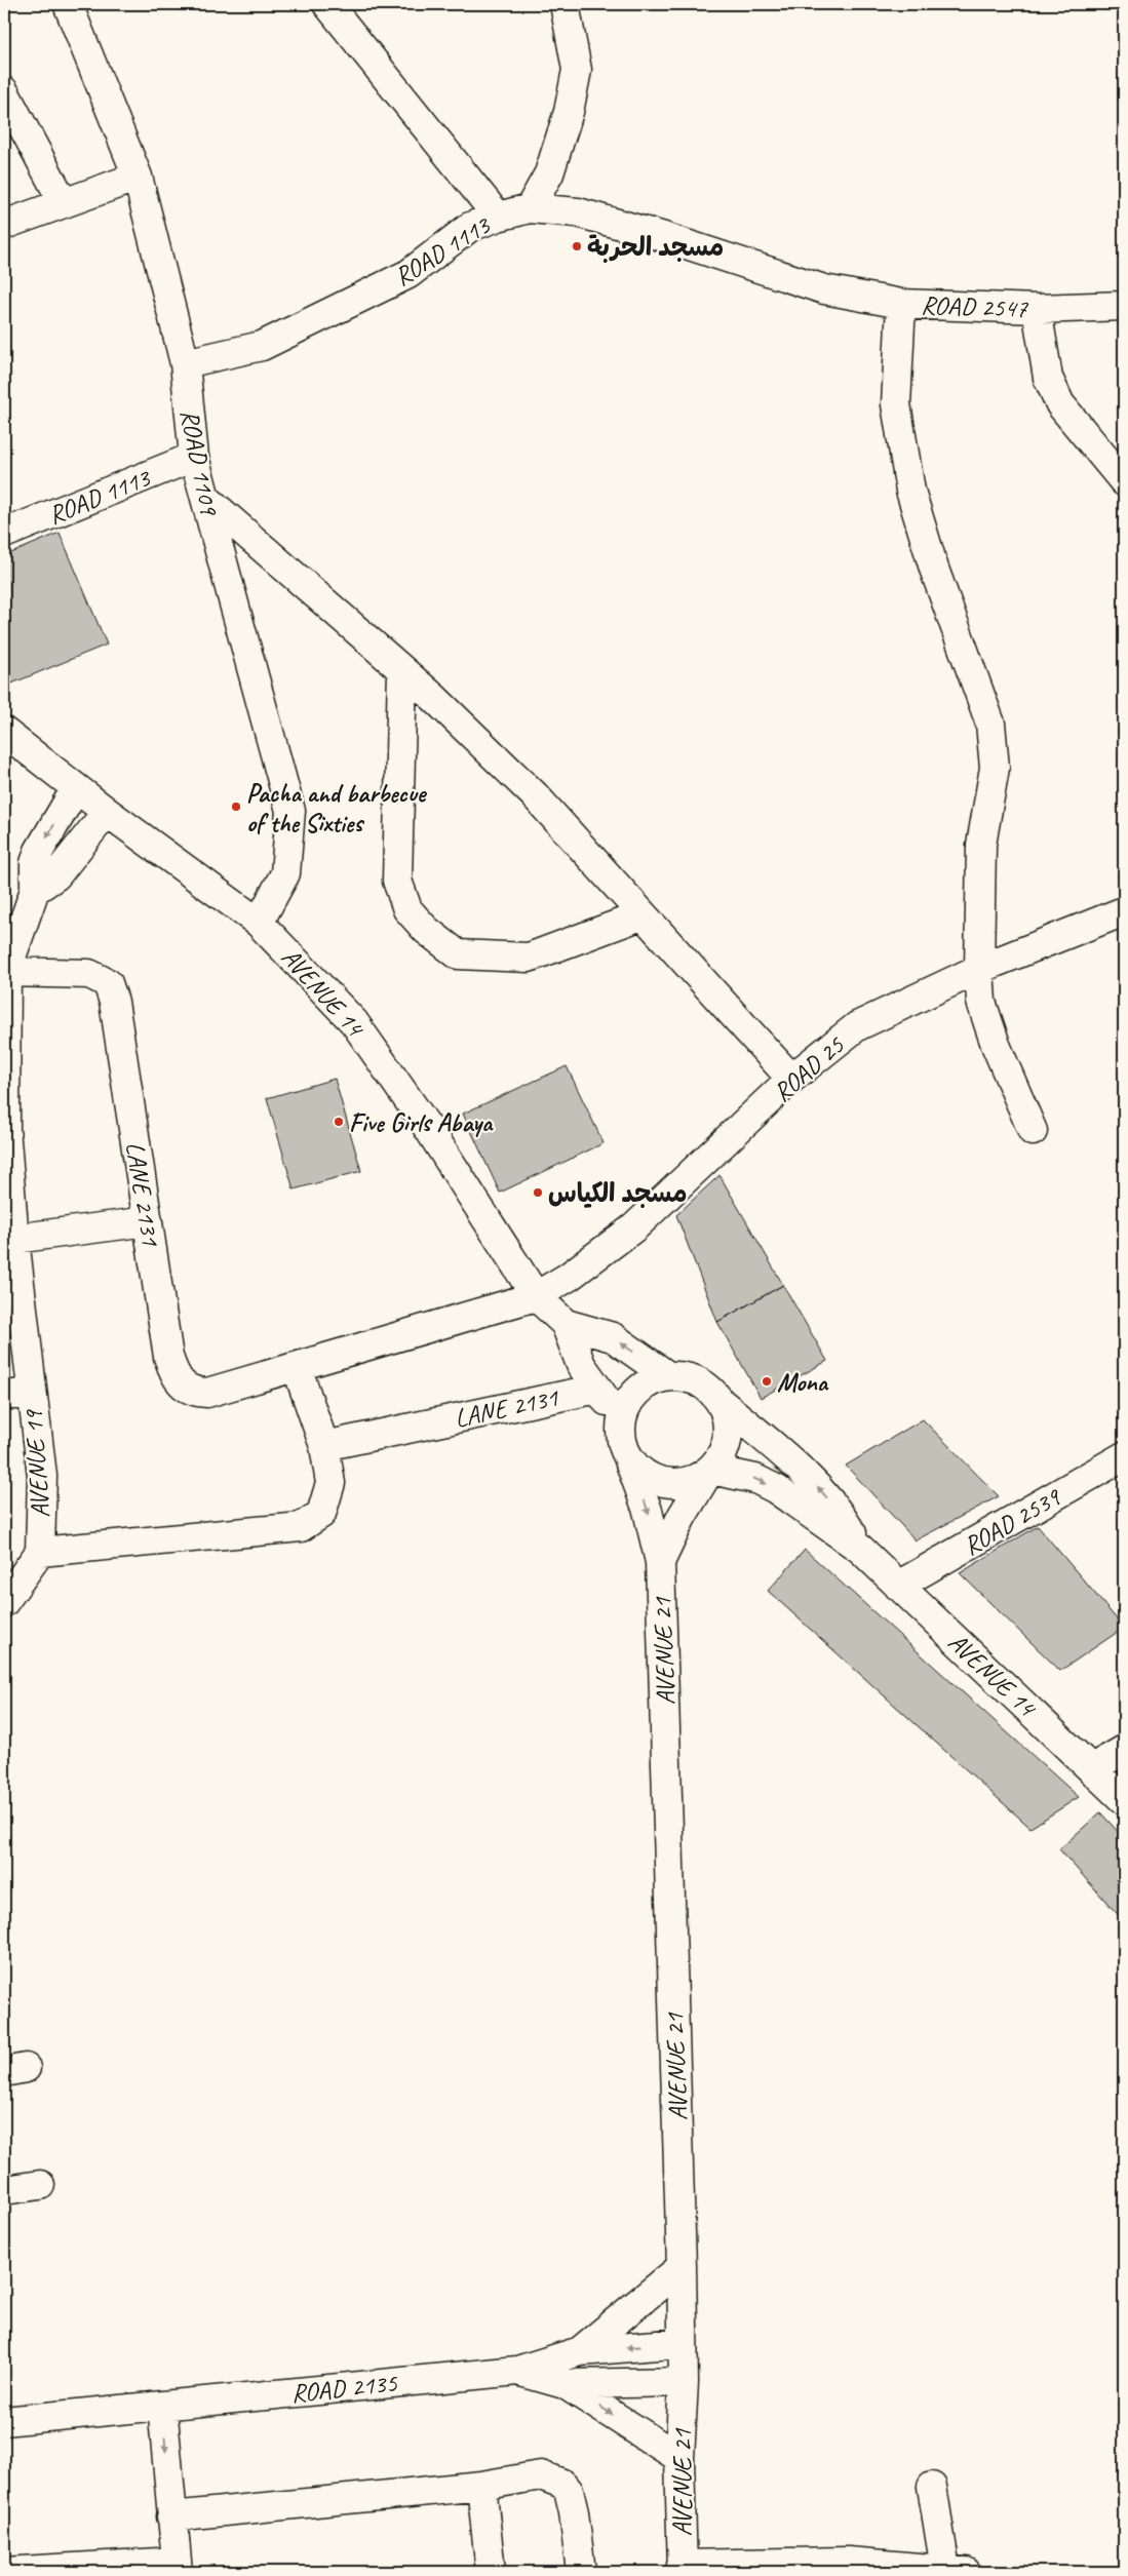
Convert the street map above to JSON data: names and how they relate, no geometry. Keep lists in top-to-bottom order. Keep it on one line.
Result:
{"streets":{"street":["ROAD 1113","ROAD 2547","ROAD 1109","AVENUE 14","ROAD 25","LANE 2131","AVENUE 19","ROAD 2539","AVENUE 21","ROAD 2135"]},"crossings":[["ROAD 1113","ROAD 2547"],["ROAD 1113","ROAD 1109"],["ROAD 1109","AVENUE 14"],["AVENUE 14","ROAD 25"],["AVENUE 14","LANE 2131"],["AVENUE 14","AVENUE 19"],["AVENUE 14","ROAD 2539"],["AVENUE 14","AVENUE 21"],["ROAD 25","LANE 2131"],["LANE 2131","AVENUE 19"],["AVENUE 21","ROAD 2135"]],"places":["مسجد الحربة","Pacha and barbecue of the Sixties","Five Girls Abaya","مسجد الكياس","Mona"]}
